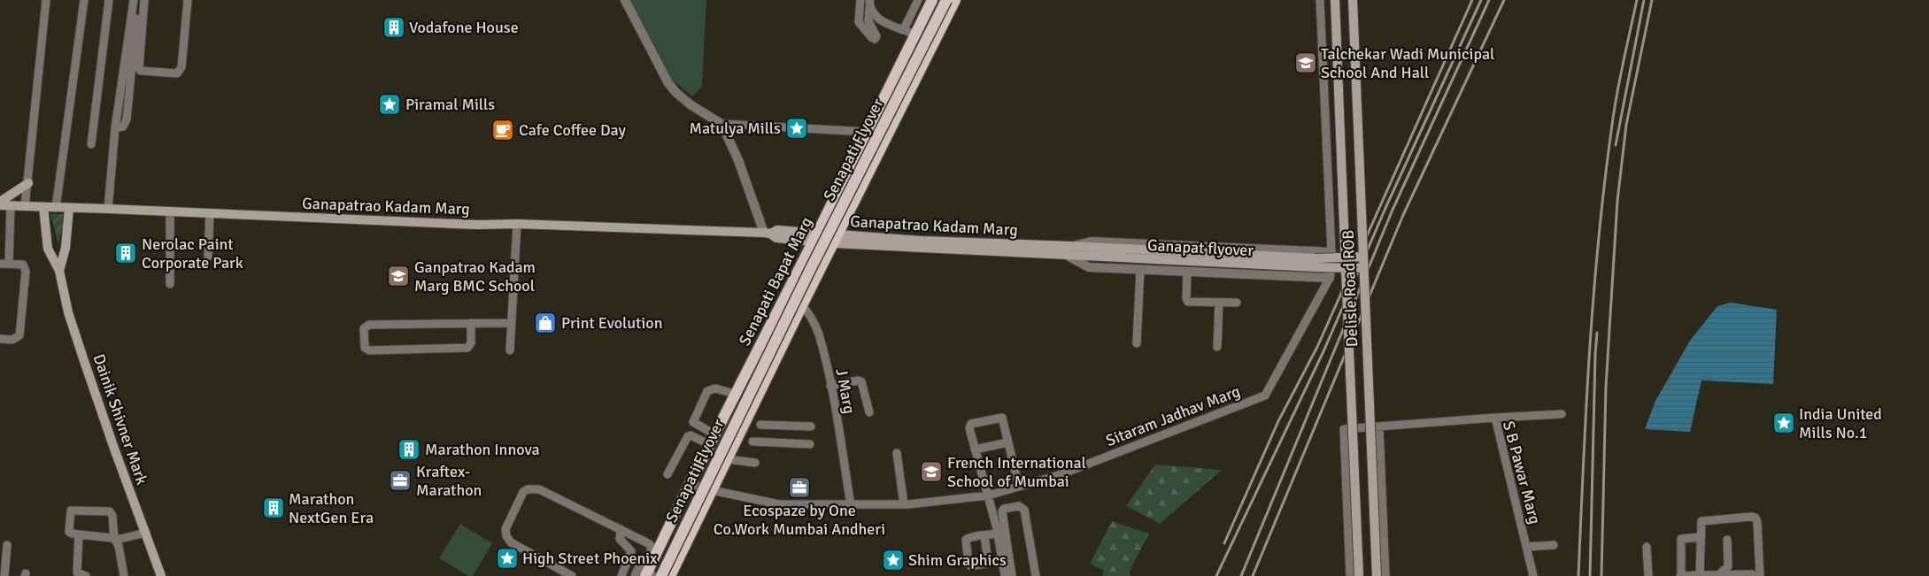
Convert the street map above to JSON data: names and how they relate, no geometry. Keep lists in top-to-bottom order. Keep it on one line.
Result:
{"streets":{"main road":["Senapati Flyover","Ganapatrao Kadam Marg","Ganapat flyover","Senapati Bapat Marg","Delisle Road ROB","Dainik Shivner Mark"],"street":["J Marg","Sitaram Jadhav Marg","S B Pawar Marg"]},"crossings":[["Senapati Flyover","Senapati Bapat Marg"],["Ganapatrao Kadam Marg","Senapati Bapat Marg"],["Senapati Bapat Marg","J Marg"],["Senapati Bapat Marg","Sitaram Jadhav Marg"],["J Marg","Sitaram Jadhav Marg"]],"places":{"building":["Vodafone House","Nerolac Paint Corporate Park","Marathon Innova","Marathon NextGen Era"],"school or university":["Talchekar Wadi Municipal School And Hall","Ganpatrao Kadam Marg BMC School","French International School of Mumbai"],"place":["Piramal Mills","Matulya Mills","India United Mills No.1","High Street Phoenix","Shim Graphics"],"cafe":["Cafe Coffee Day"],"shop":["Print Evolution"],"office":["Kraftex- Marathon","Ecospaze by One Co.Work Mumbai Andheri"]}}
